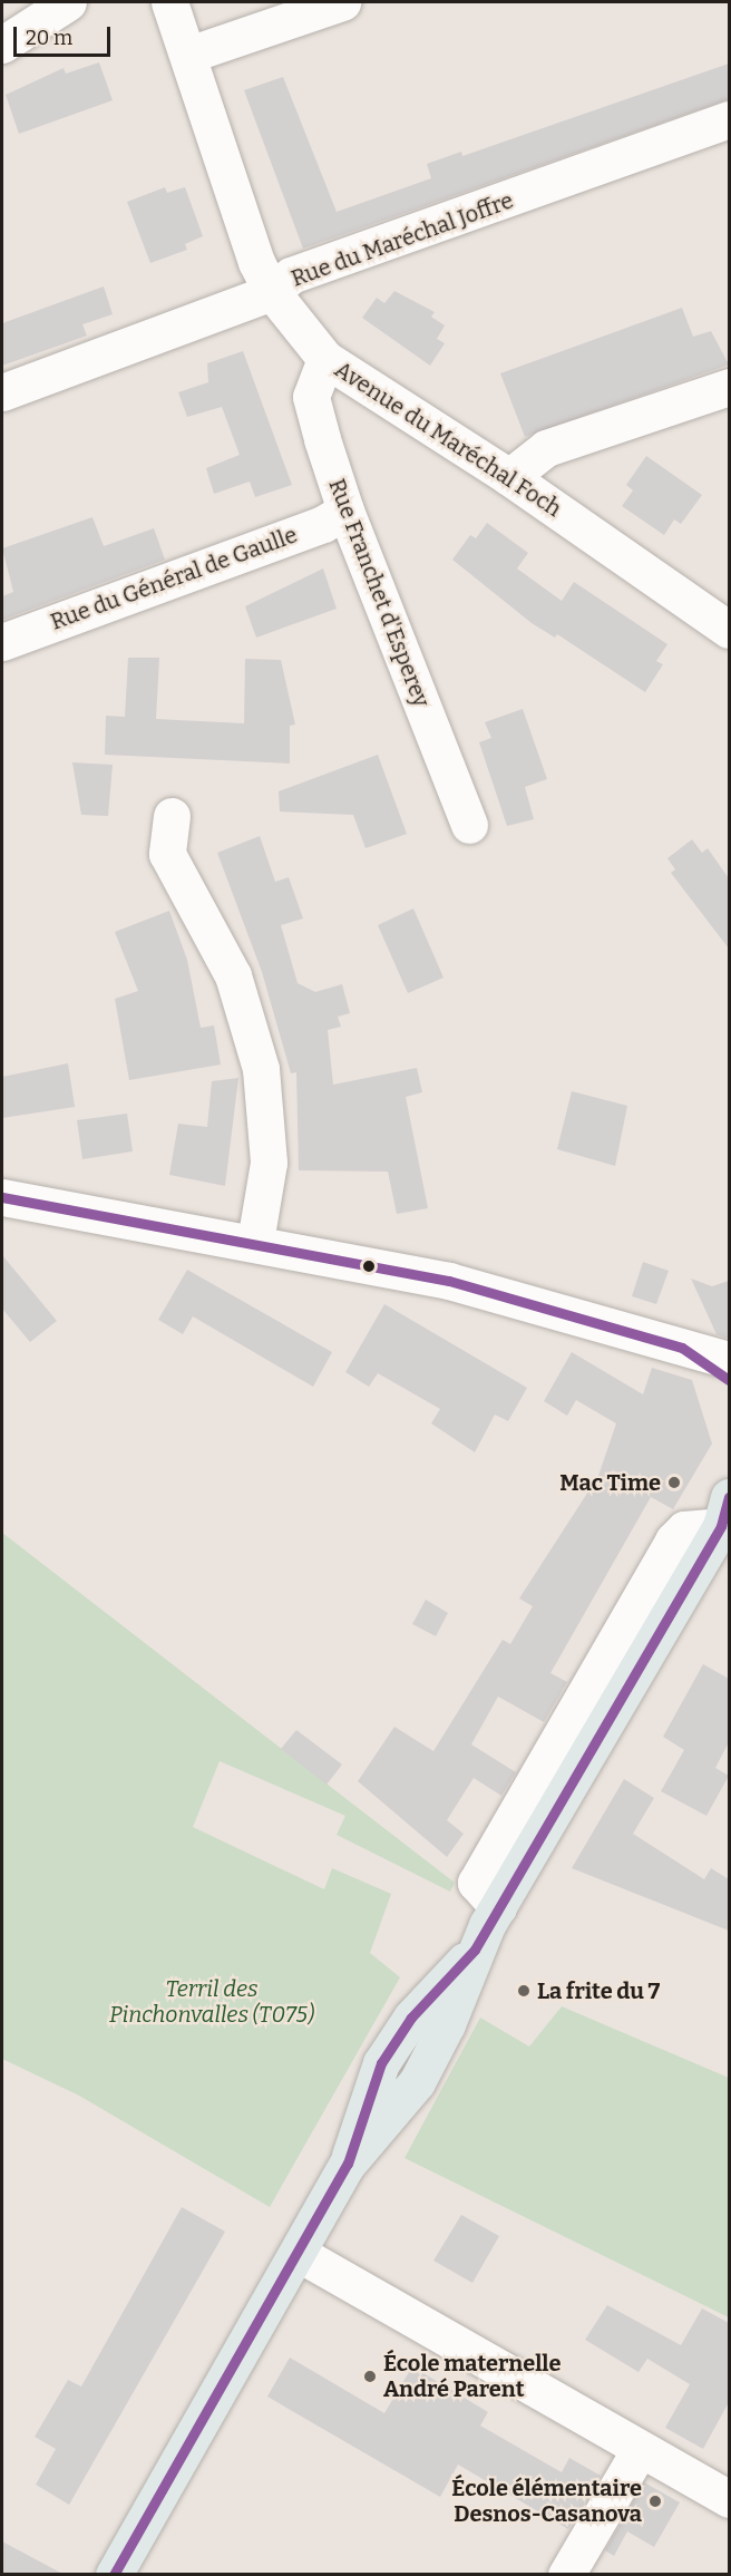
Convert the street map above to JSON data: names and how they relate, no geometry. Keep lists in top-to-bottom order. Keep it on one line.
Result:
{"streets":{"street":["Rue du Maréchal Joffre","Avenue du Maréchal Foch","Rue du Général de Gaulle","Rue Franchet d'Esperey"]},"crossings":[["Rue du Maréchal Joffre","Avenue du Maréchal Foch"],["Avenue du Maréchal Foch","Rue Franchet d'Esperey"],["Rue du Général de Gaulle","Rue Franchet d'Esperey"]],"parks":["Terril des Pinchonvalles (T075)"],"places":["Mac Time","La frite du 7","École maternelle André Parent","École élémentaire Desnos-Casanova"],"scale_bar":"20 m"}
